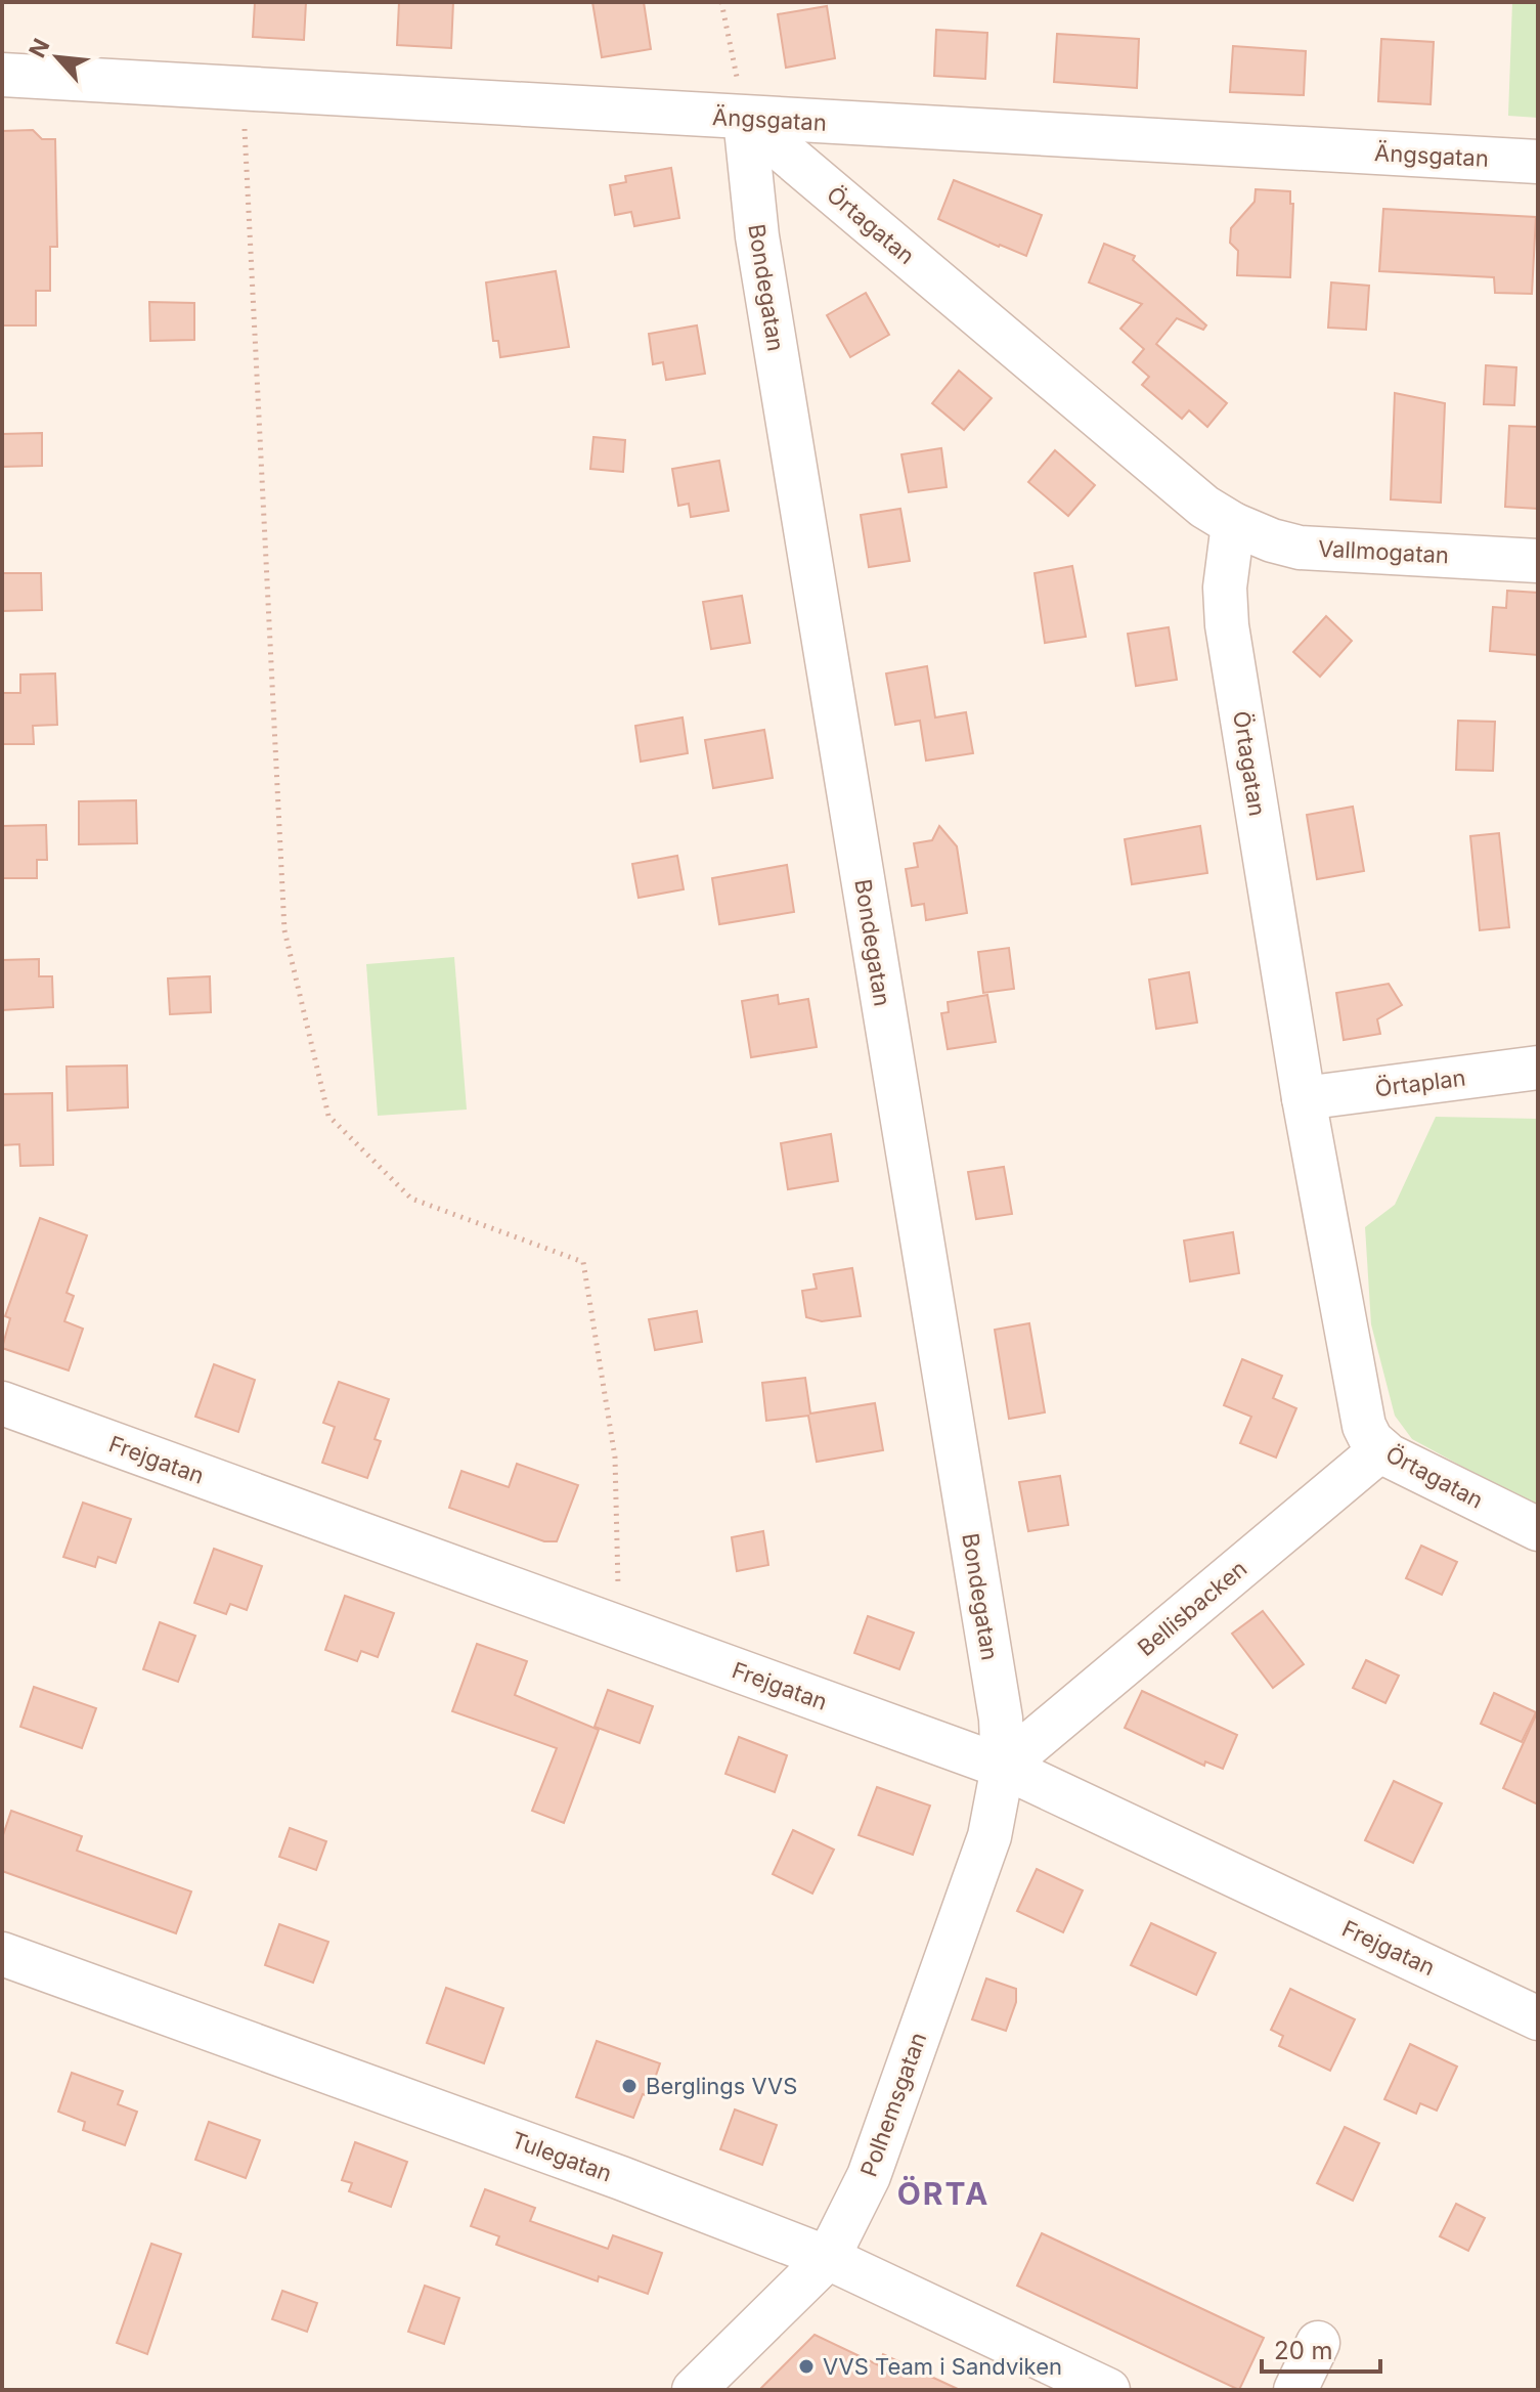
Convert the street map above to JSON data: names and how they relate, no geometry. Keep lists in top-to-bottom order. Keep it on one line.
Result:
{"streets":{"street":["Ängsgatan","Örtagatan","Bondegatan","Vallmogatan","Örtaplan","Frejgatan","Bellisbacken","Polhemsgatan","Tulegatan"]},"crossings":[["Ängsgatan","Örtagatan"],["Ängsgatan","Bondegatan"],["Örtagatan","Bondegatan"],["Örtagatan","Vallmogatan"],["Örtagatan","Örtaplan"],["Örtagatan","Bellisbacken"],["Bondegatan","Frejgatan"],["Bondegatan","Bellisbacken"],["Bondegatan","Polhemsgatan"],["Frejgatan","Bellisbacken"],["Frejgatan","Polhemsgatan"],["Bellisbacken","Polhemsgatan"],["Polhemsgatan","Tulegatan"]],"districts":["ÖRTA"],"places":["Berglings VVS","VVS Team i Sandviken"],"scale_bar":"20 m","north":"top left"}
